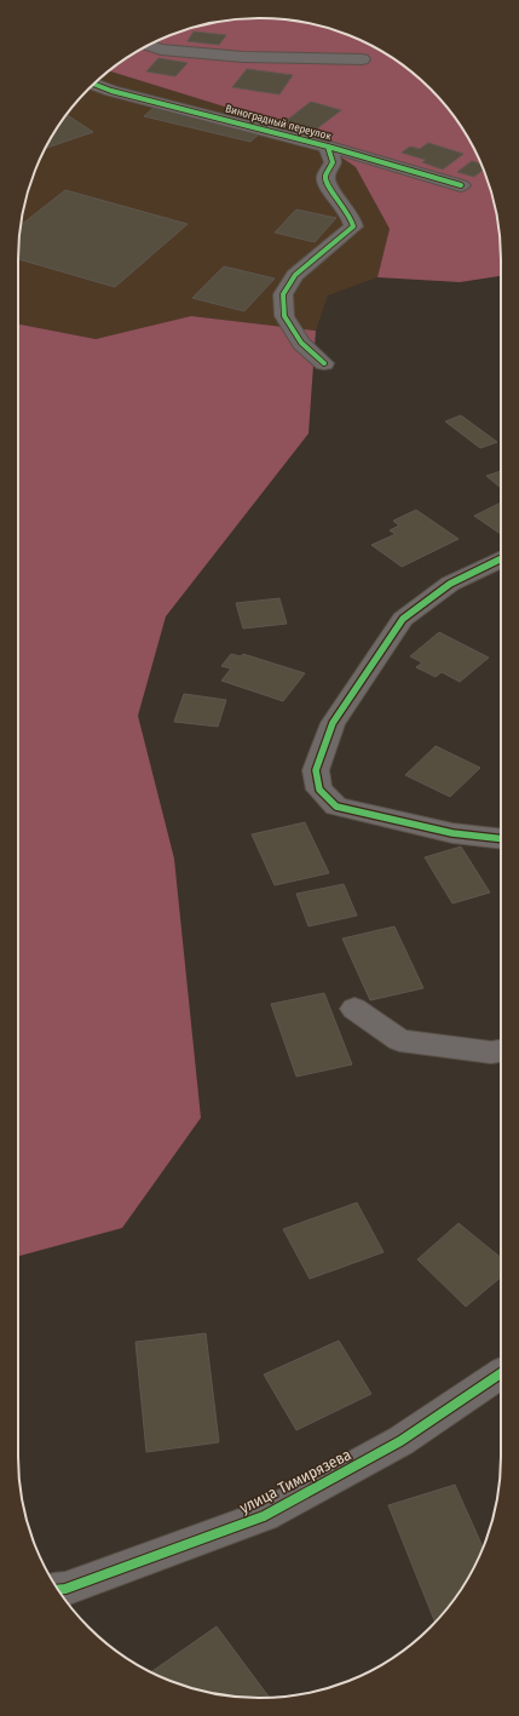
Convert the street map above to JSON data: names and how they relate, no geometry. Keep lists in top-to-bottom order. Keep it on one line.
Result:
{"streets":{"street":["Виноградный переулок","улица Тимирязева"]}}
